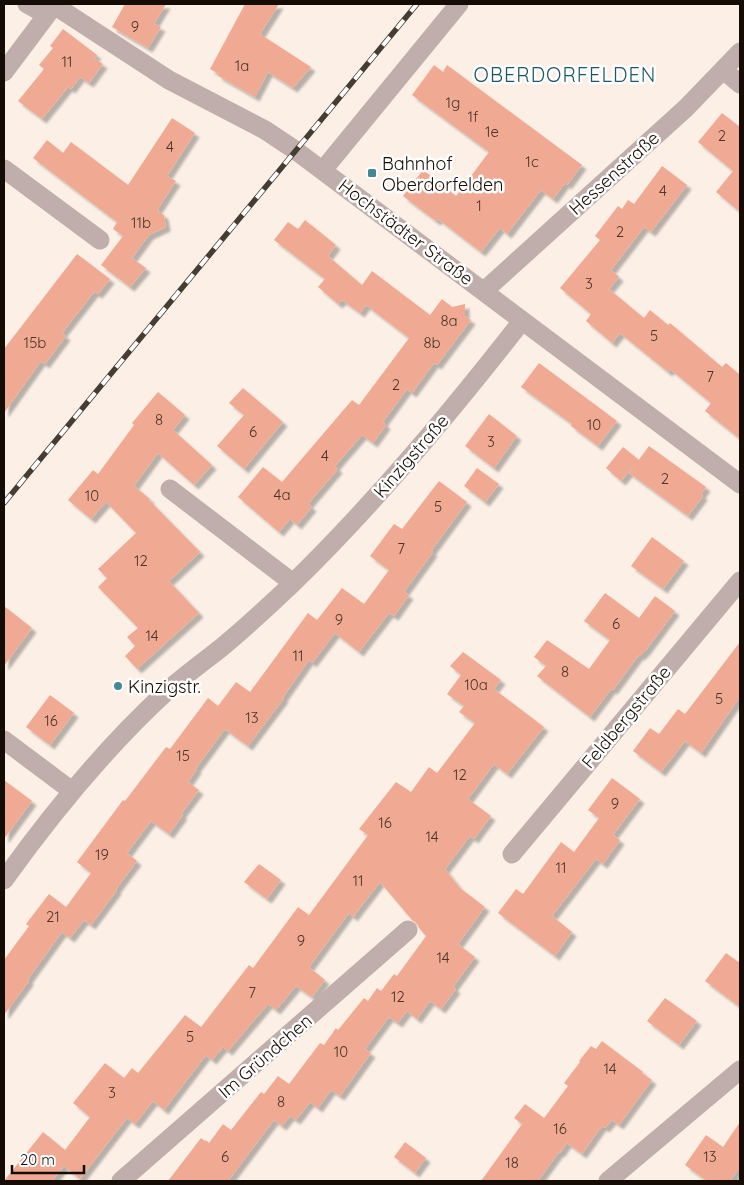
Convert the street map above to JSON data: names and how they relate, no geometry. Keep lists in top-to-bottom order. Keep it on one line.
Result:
{"streets":{"street":["Hessenstraße","Hochstädter Straße","Kinzigstraße","Feldbergstraße","Im Gründchen"]},"crossings":[["Hessenstraße","Hochstädter Straße"],["Hochstädter Straße","Kinzigstraße"]],"districts":["OBERDORFELDEN"],"places":{"transit":["Bahnhof Oberdorfelden"],"other":["Kinzigstr."]},"house_numbers":["9","11","1a","1g","1f","1e","2","4","1c","4","1","11b","2","3","8a","5","15b","8b","7","2","8","10","6","3","4","2","4a","10","5","7","12","9","6","14","11","8","10a","5","13","16","15","12","9","16","14","19","11","11","21","9","14","7","12","5","10","14","3","8","16","6","13","18"],"scale_bar":"20 m"}
